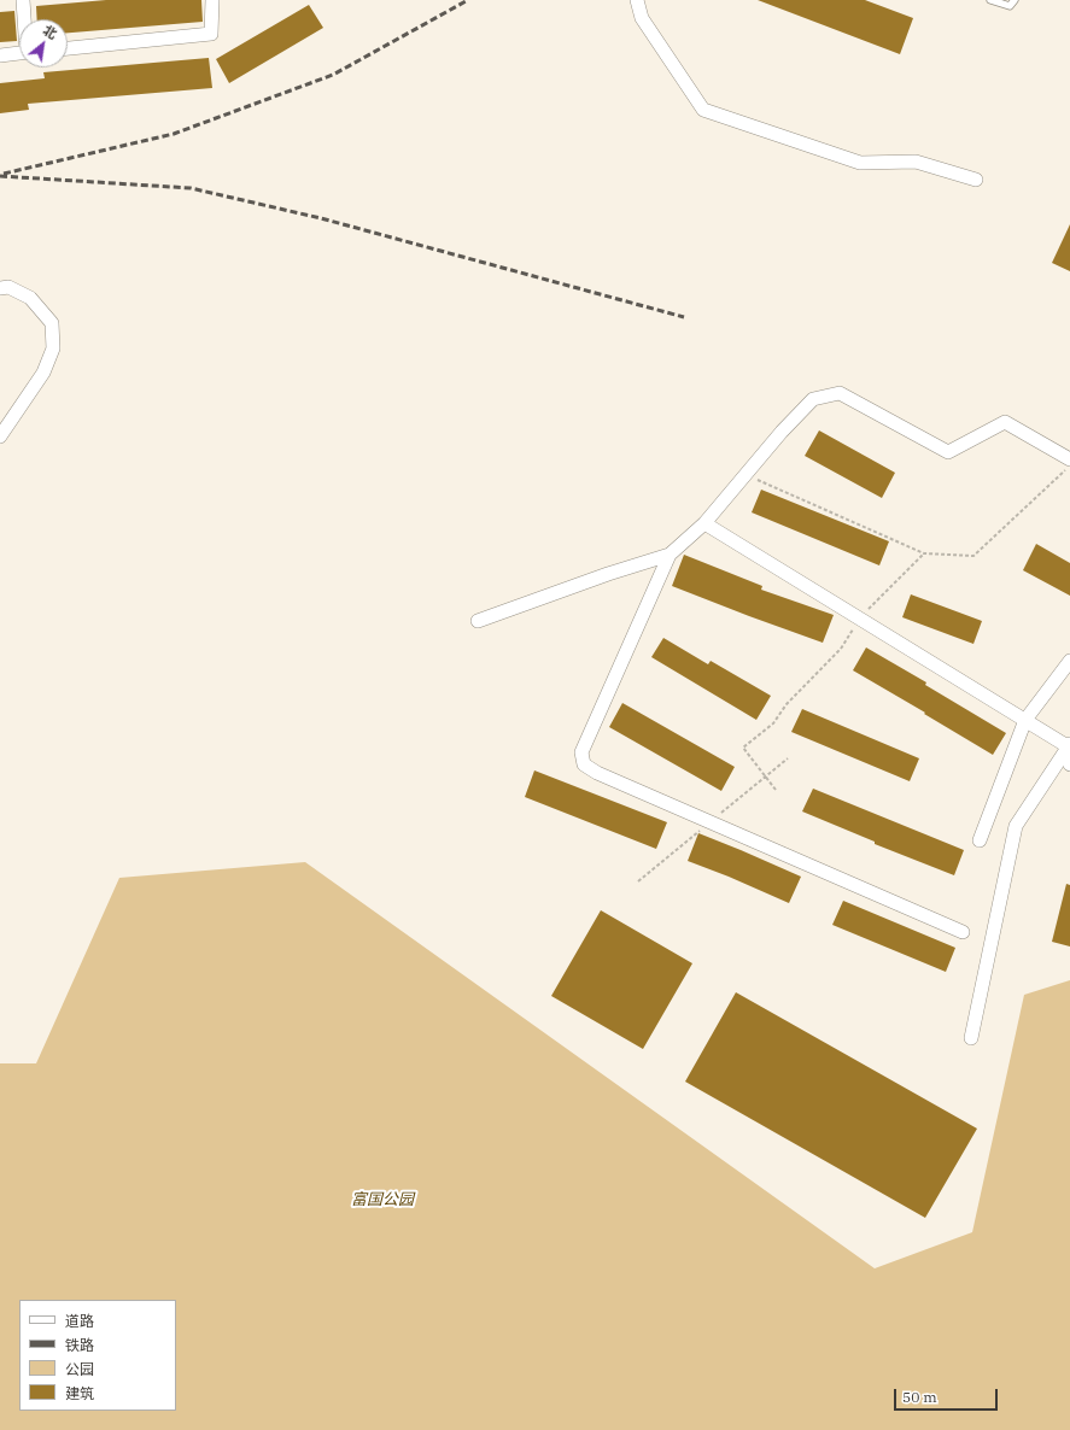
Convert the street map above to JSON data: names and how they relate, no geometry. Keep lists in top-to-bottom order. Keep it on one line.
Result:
{"parks":["富国公园"],"legend":["道路","铁路","公园","建筑"],"scale_bar":"50 m","north":"top right"}
